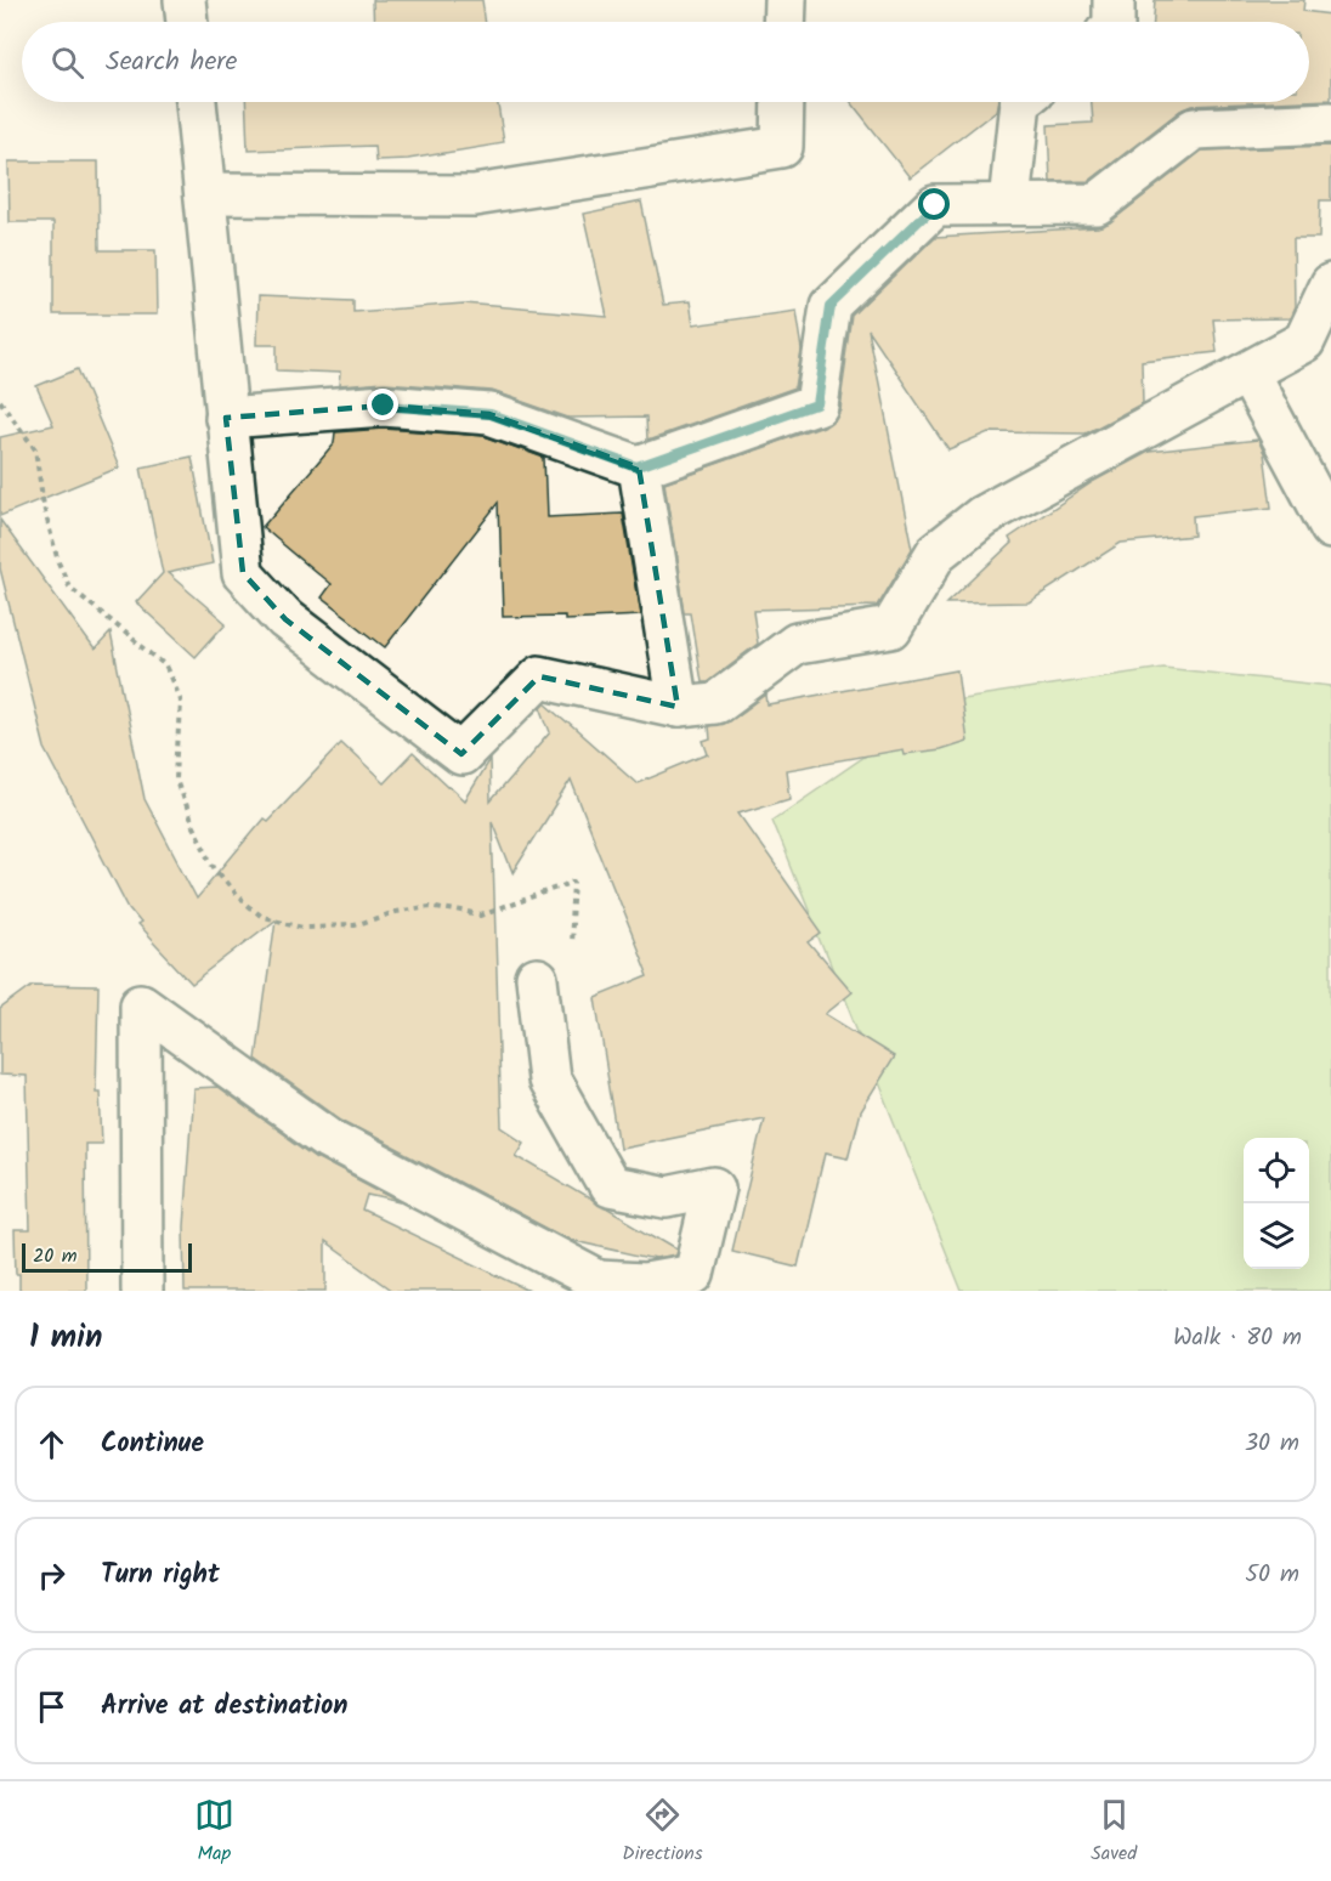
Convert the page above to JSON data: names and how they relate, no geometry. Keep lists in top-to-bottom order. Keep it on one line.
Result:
{"scale_bar":"20 m","page":{"search":"Search here","scale":"20 m","heading":["1 min","Walk · 80 m"],"list":[["Continue","30 m"],["Turn right","50 m"],"Arrive at destination"],"nav":["Map","Directions","Saved"]}}
